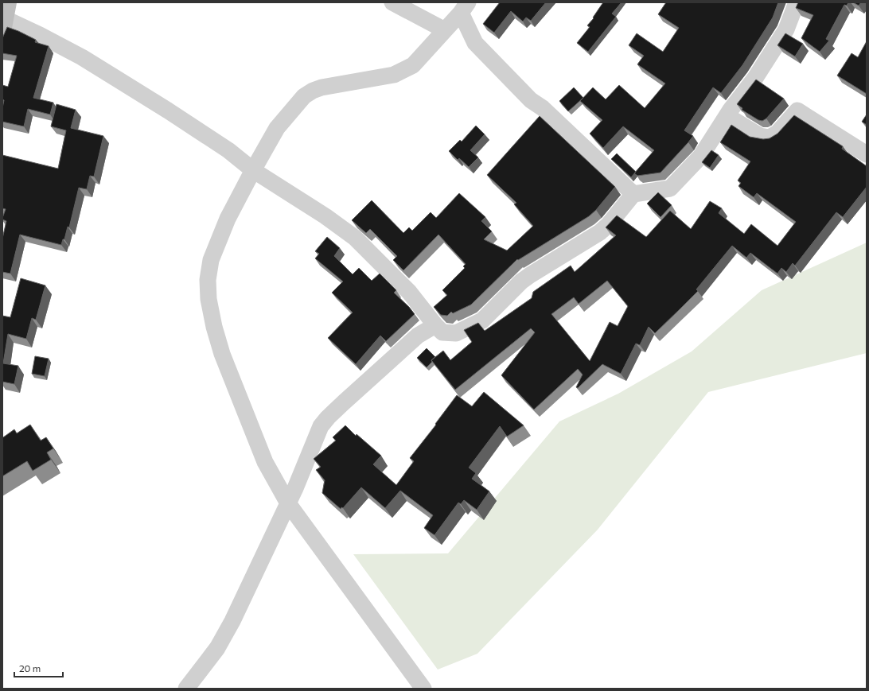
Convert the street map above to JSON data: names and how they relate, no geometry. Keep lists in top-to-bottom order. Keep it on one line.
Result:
{"scale_bar":"20 m"}
